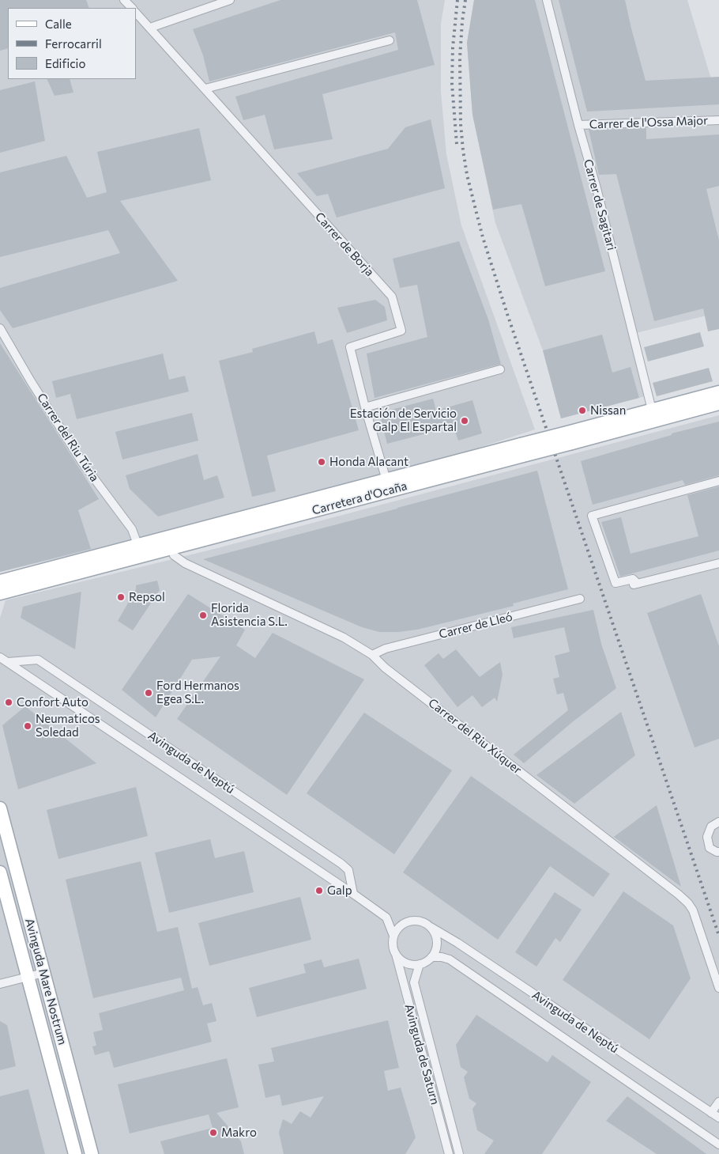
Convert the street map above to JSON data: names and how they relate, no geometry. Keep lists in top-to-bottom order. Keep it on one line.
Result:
{"streets":{"main road":["Carretera d'Ocaña","Avinguda Mare Nostrum"],"street":["Carrer de l'Ossa Major","Carrer de Sagitari","Carrer de Borja","Carrer del Riu Túria","Carrer de Lleó","Carrer del Riu Xúquer","Avinguda de Neptú","Avinguda de Saturn"]},"crossings":[["Carrer de l'Ossa Major","Carrer de Sagitari"],["Carrer de Sagitari","Carretera d'Ocaña"],["Carrer de Borja","Carretera d'Ocaña"],["Carrer del Riu Túria","Carretera d'Ocaña"],["Carretera d'Ocaña","Carrer del Riu Xúquer"],["Carrer de Lleó","Carrer del Riu Xúquer"],["Avinguda de Neptú","Avinguda de Saturn"]],"places":["Nissan","Estación de Servicio Galp El Espartal","Honda Alacant","Repsol","Florida Asistencia S.L.","Ford Hermanos Egea S.L.","Confort Auto","Neumaticos Soledad","Galp","Makro"],"legend":["Calle","Ferrocarril","Edificio"]}
